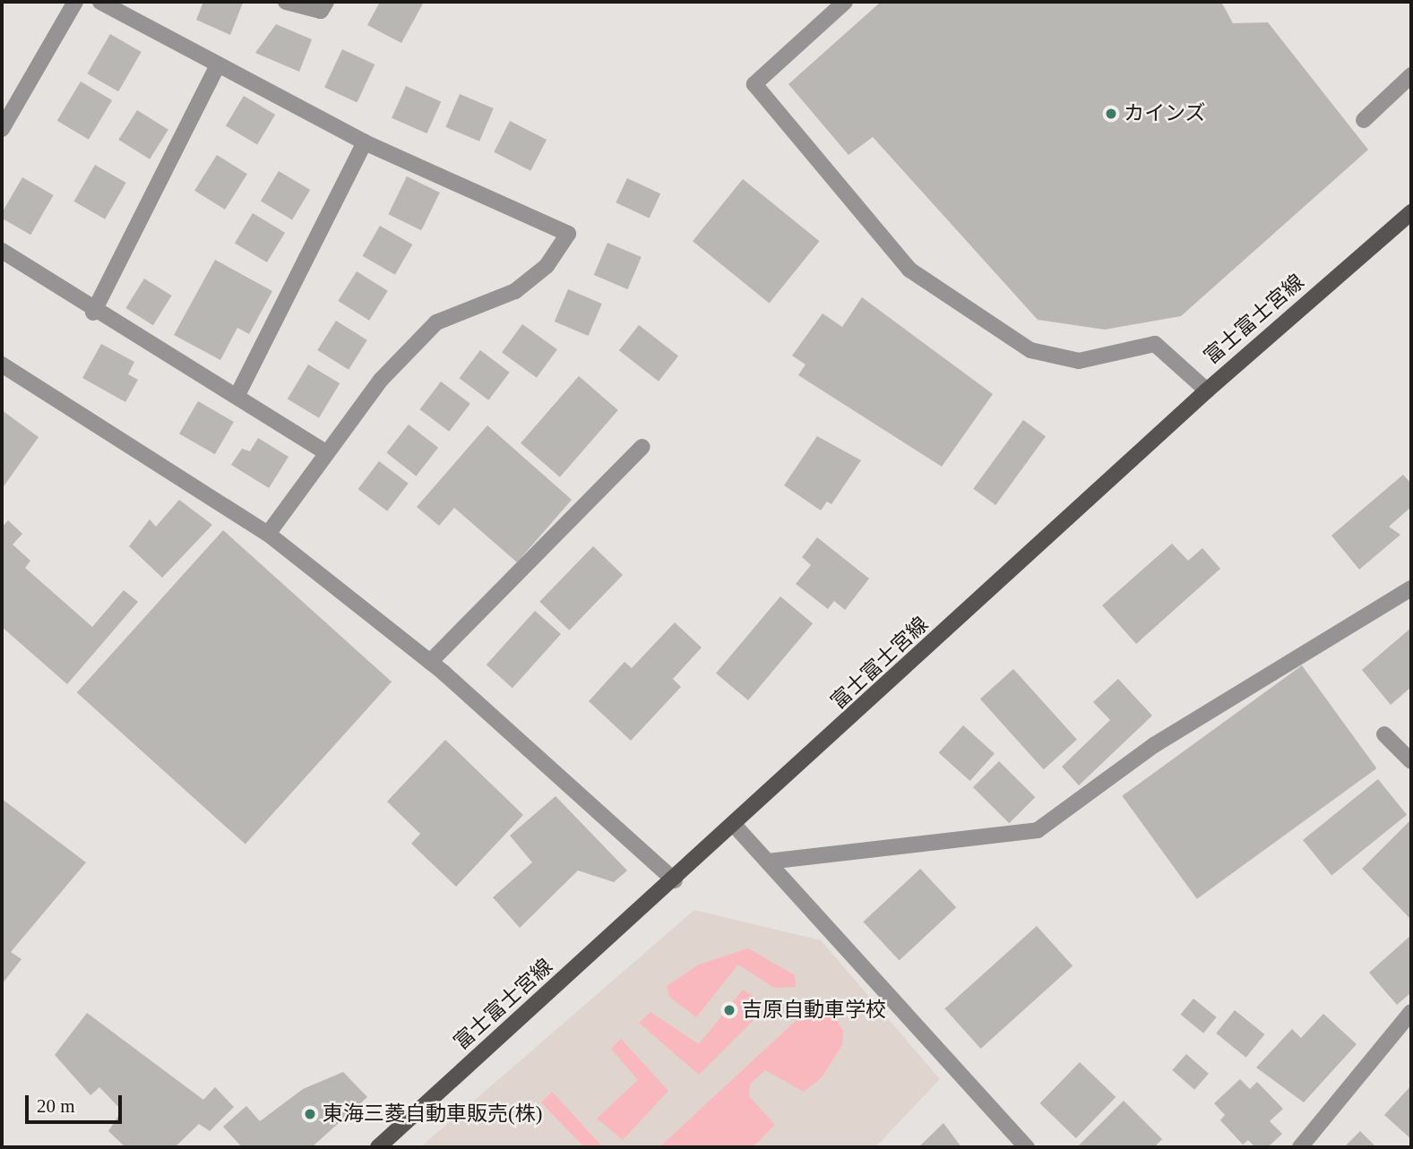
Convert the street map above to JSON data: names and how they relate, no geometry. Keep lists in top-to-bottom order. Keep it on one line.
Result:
{"streets":{"main road":["富士富士宮線"]},"places":["カインズ","吉原自動車学校","東海三菱自動車販売(株)"],"scale_bar":"20 m"}
